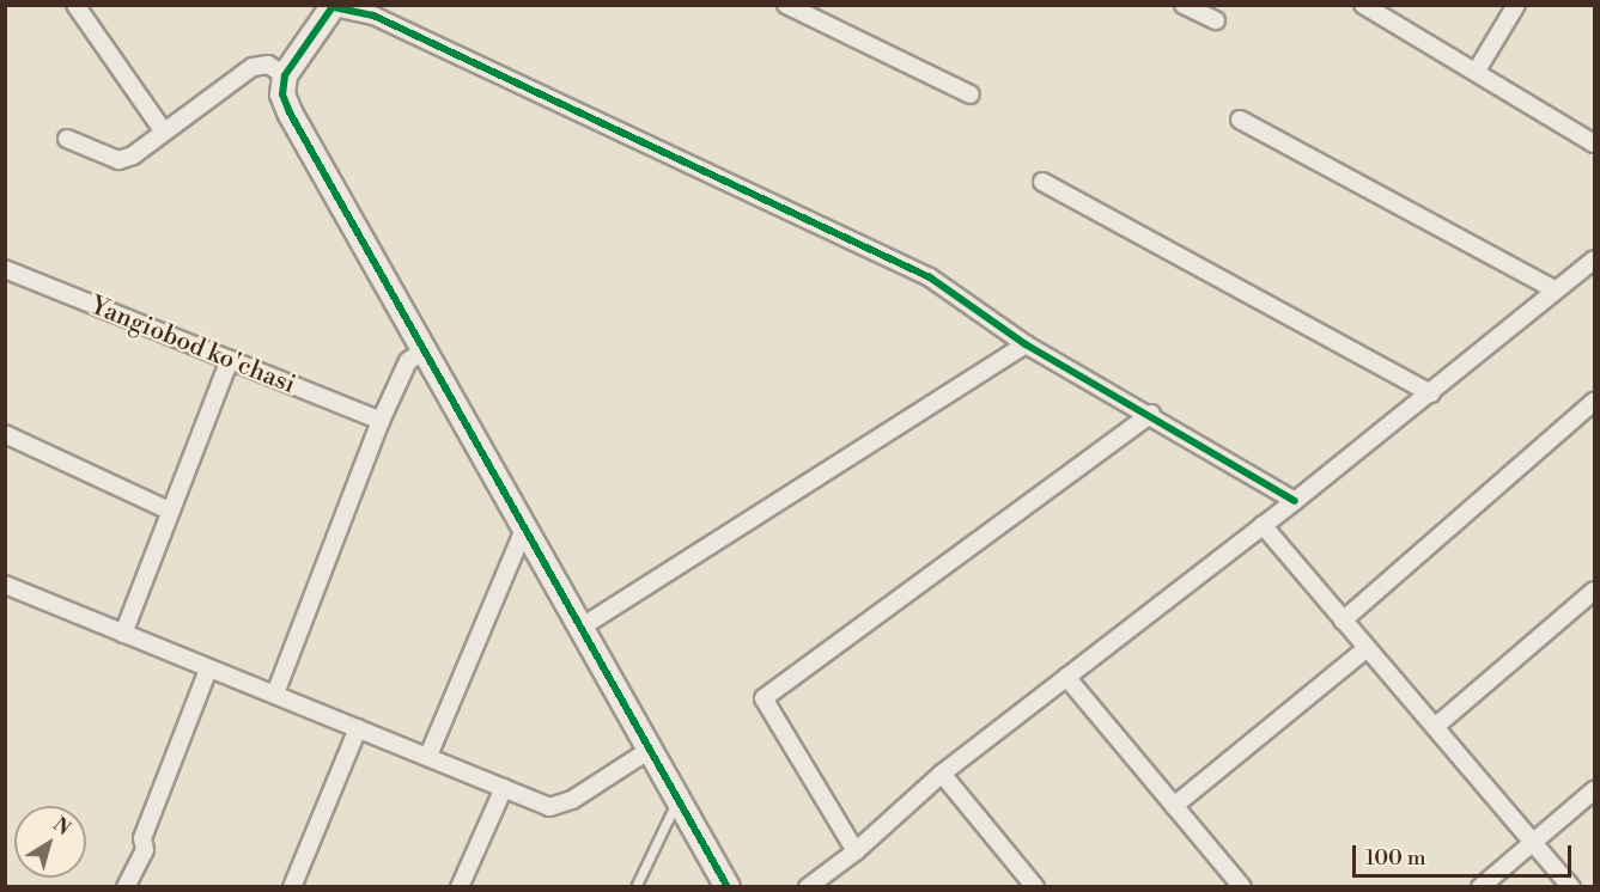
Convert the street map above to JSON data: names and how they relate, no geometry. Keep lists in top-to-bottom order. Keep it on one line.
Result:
{"streets":{"street":["Yangiobod ko'chasi"]},"scale_bar":"100 m","north":"top right"}
